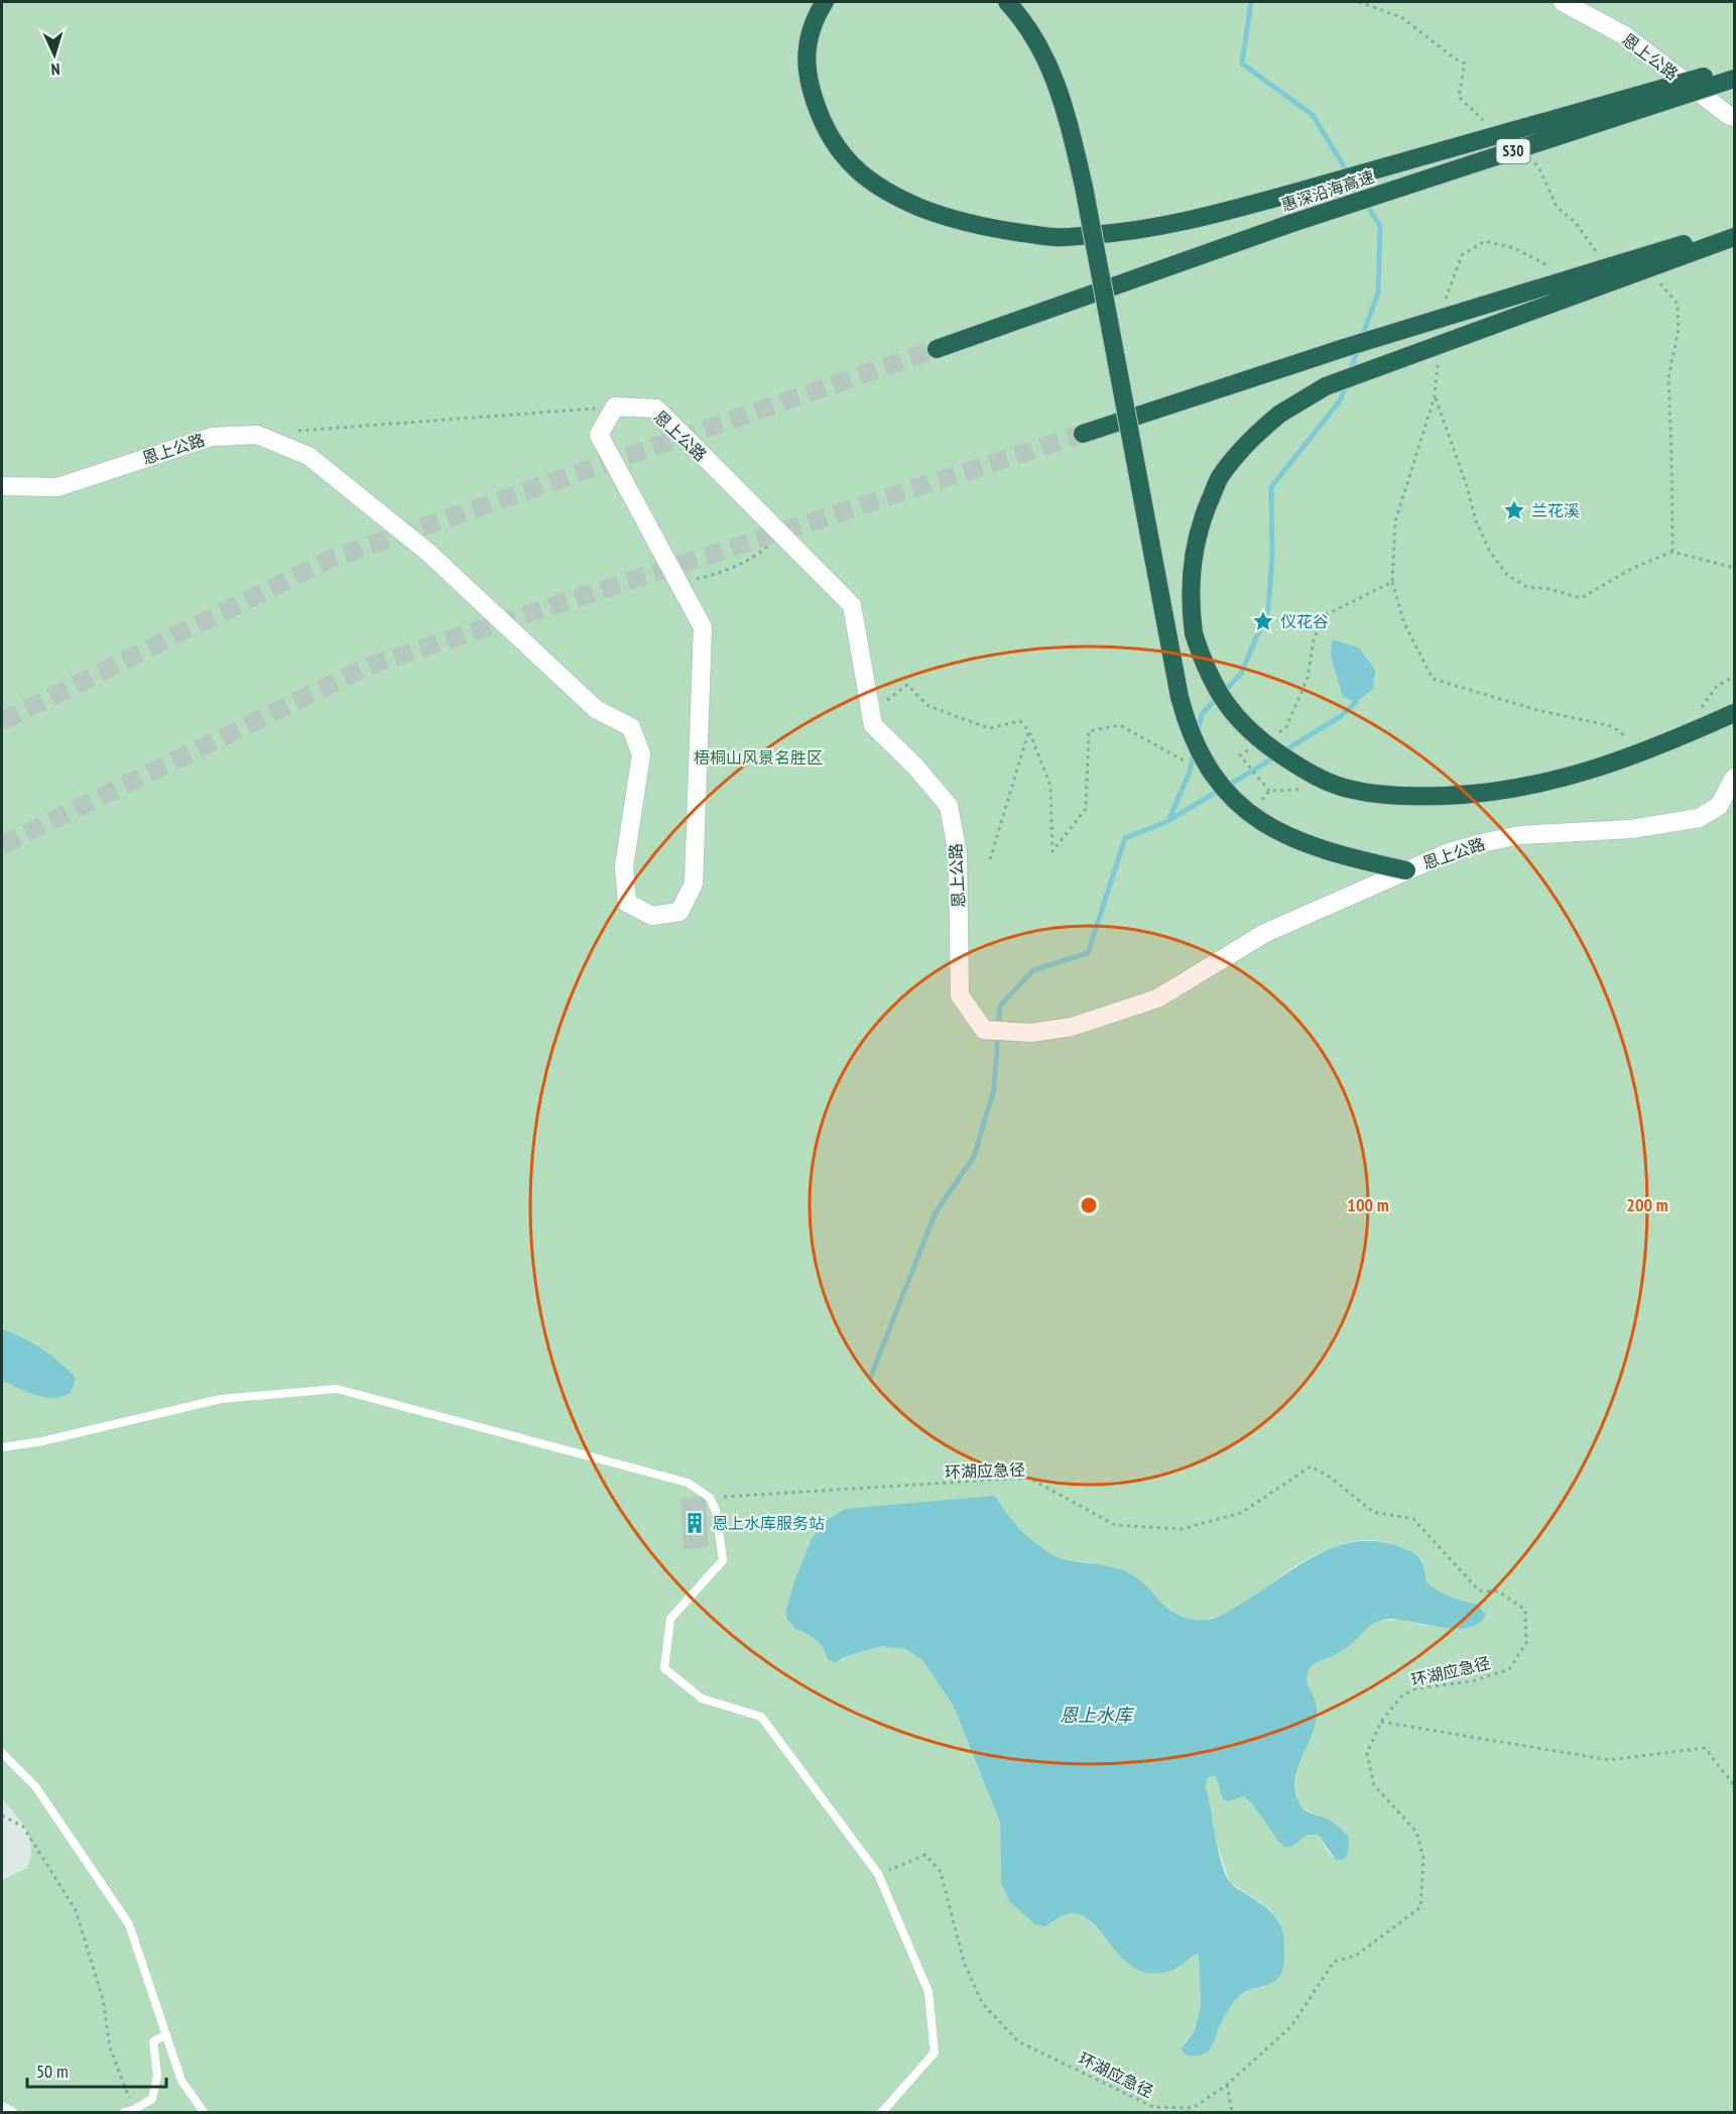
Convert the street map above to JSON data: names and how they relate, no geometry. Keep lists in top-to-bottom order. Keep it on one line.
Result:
{"streets":{"highway":["S30","惠深沿海高速"],"street":["恩上公路"],"path":["环湖应急径"]},"water":["恩上水库"],"parks":["梧桐山风景名胜区"],"places":{"place":["兰花溪","仪花谷"],"building":["恩上水库服务站"]},"scale_bar":"50 m","north":"bottom","rings":["100 m","200 m"]}
